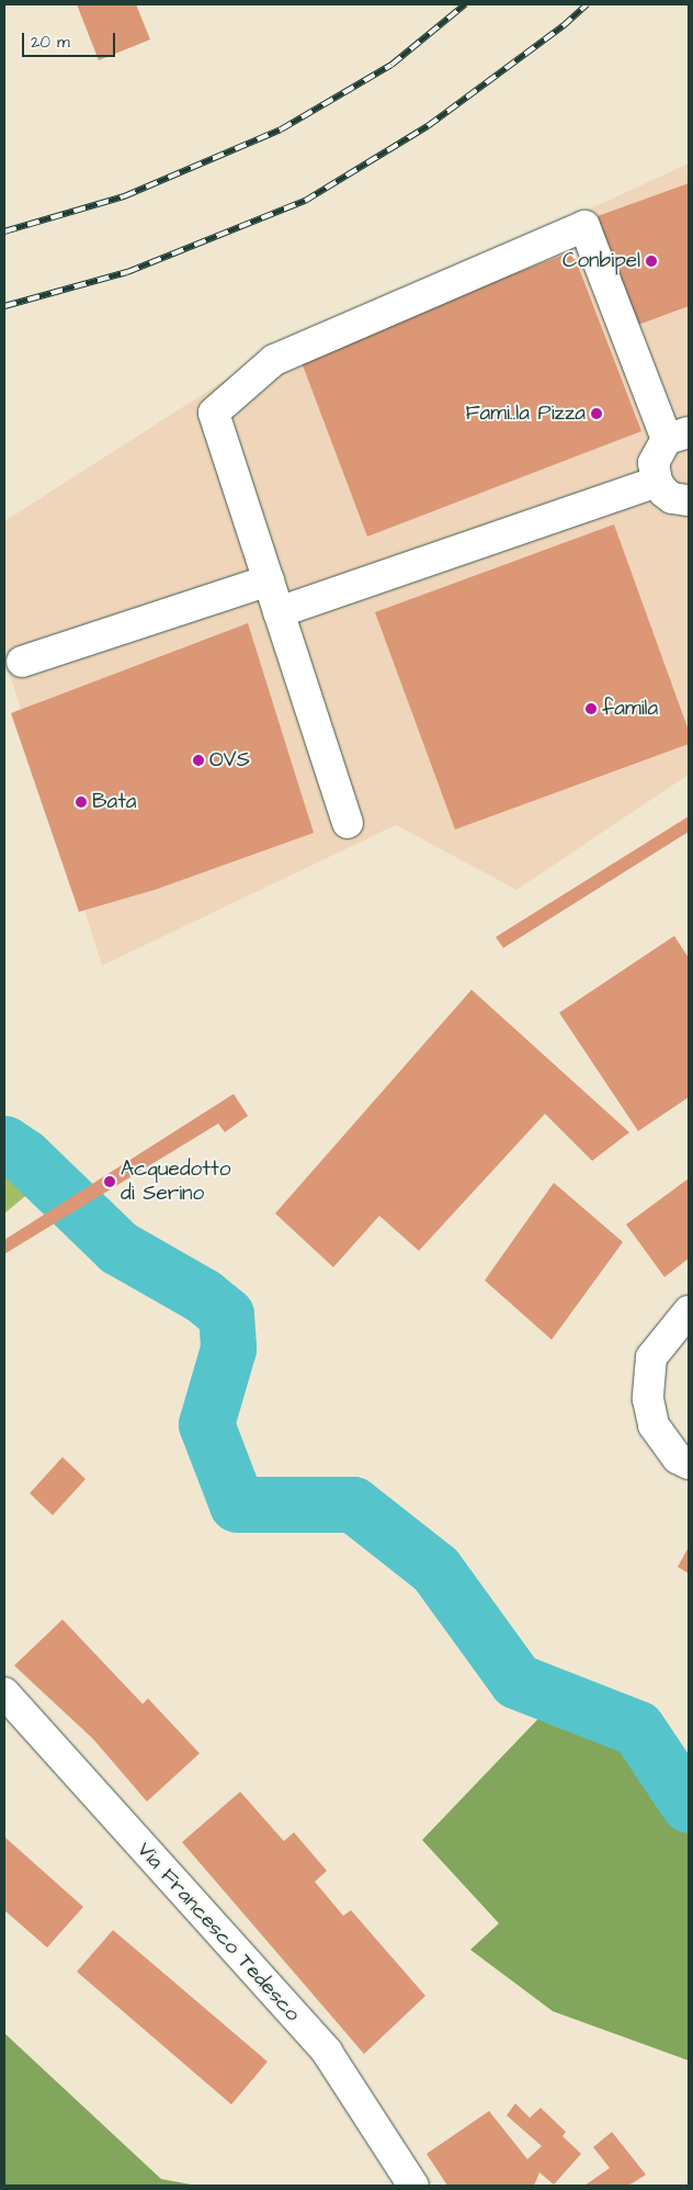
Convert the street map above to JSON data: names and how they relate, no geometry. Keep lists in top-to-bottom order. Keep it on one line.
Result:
{"streets":{"street":["Via Francesco Tedesco"]},"places":["Conbipel","Fami..la Pizza","famila","OVS","Bata","Acquedotto di Serino"],"scale_bar":"20 m"}
